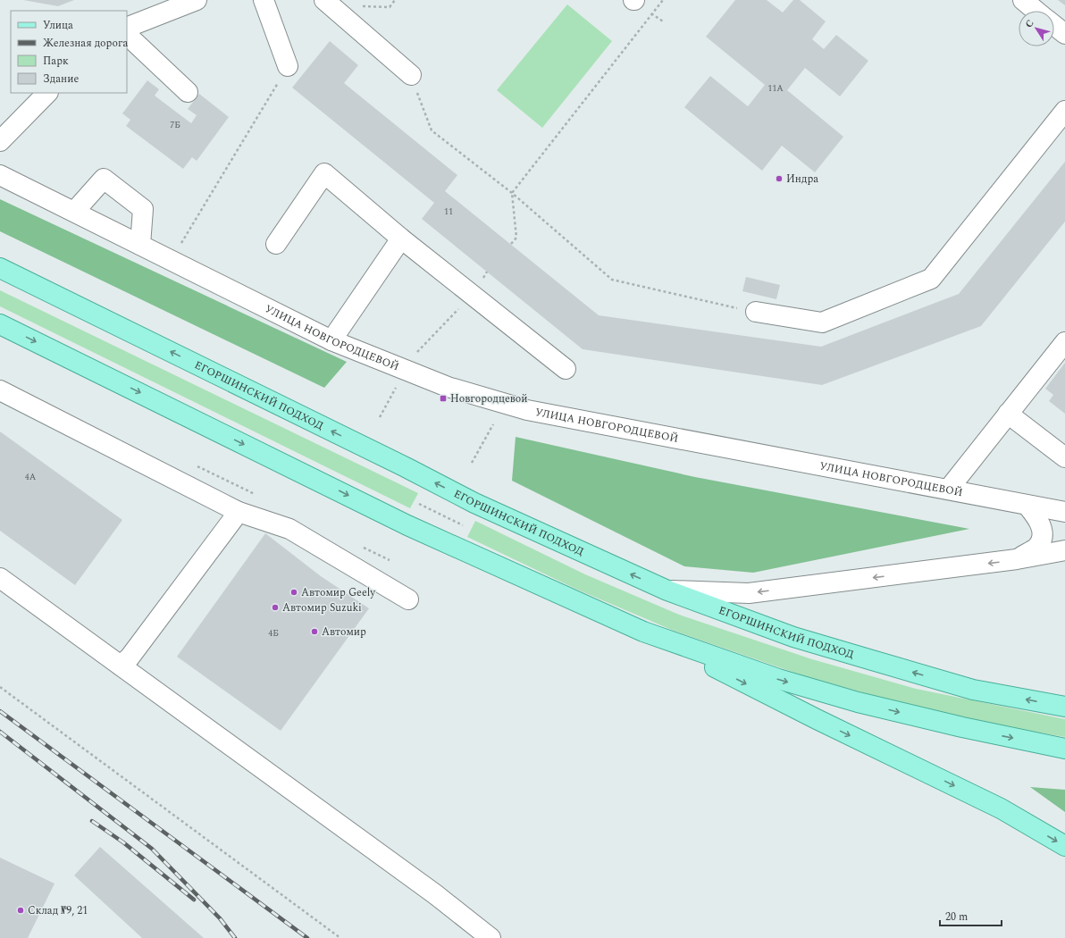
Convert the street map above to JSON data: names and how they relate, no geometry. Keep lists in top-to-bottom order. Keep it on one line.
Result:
{"streets":{"main road":["ЕГОРШИНСКИЙ ПОДХОД"],"street":["УЛИЦА НОВГОРОДЦЕВОЙ"]},"places":{"other":["Индра","Автомир Geely","Автомир Suzuki","Автомир","Склад №9, 21"],"transit":["Новгородцевой"]},"house_numbers":["11А","7Б","11","4А","4Б"],"legend":["Улица","Железная дорога","Парк","Здание"],"scale_bar":"20 m","north":"top left"}
